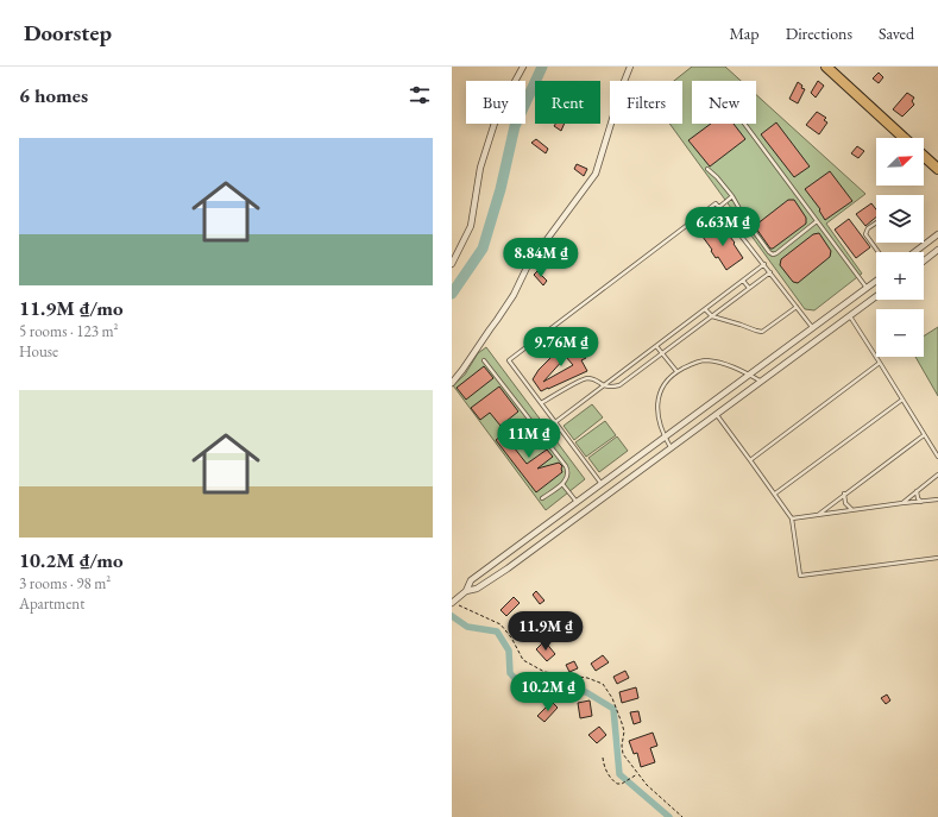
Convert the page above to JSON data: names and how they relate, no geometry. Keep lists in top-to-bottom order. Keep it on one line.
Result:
{"north":"top right","page":{"header":"Doorstep","nav":["Map","Directions","Saved"],"heading":"6 homes","chip":["Buy","Rent","Filters","New"],"list":[{"name":"11.9M ₫/mo","note":"5 rooms · 123 m² · House"},{"name":"10.2M ₫/mo","note":"3 rooms · 98 m² · Apartment"}],"map_buttons":["+","−"],"price":["6.63M ₫","8.84M ₫","9.76M ₫","11M ₫","11.9M ₫","10.2M ₫"]}}
